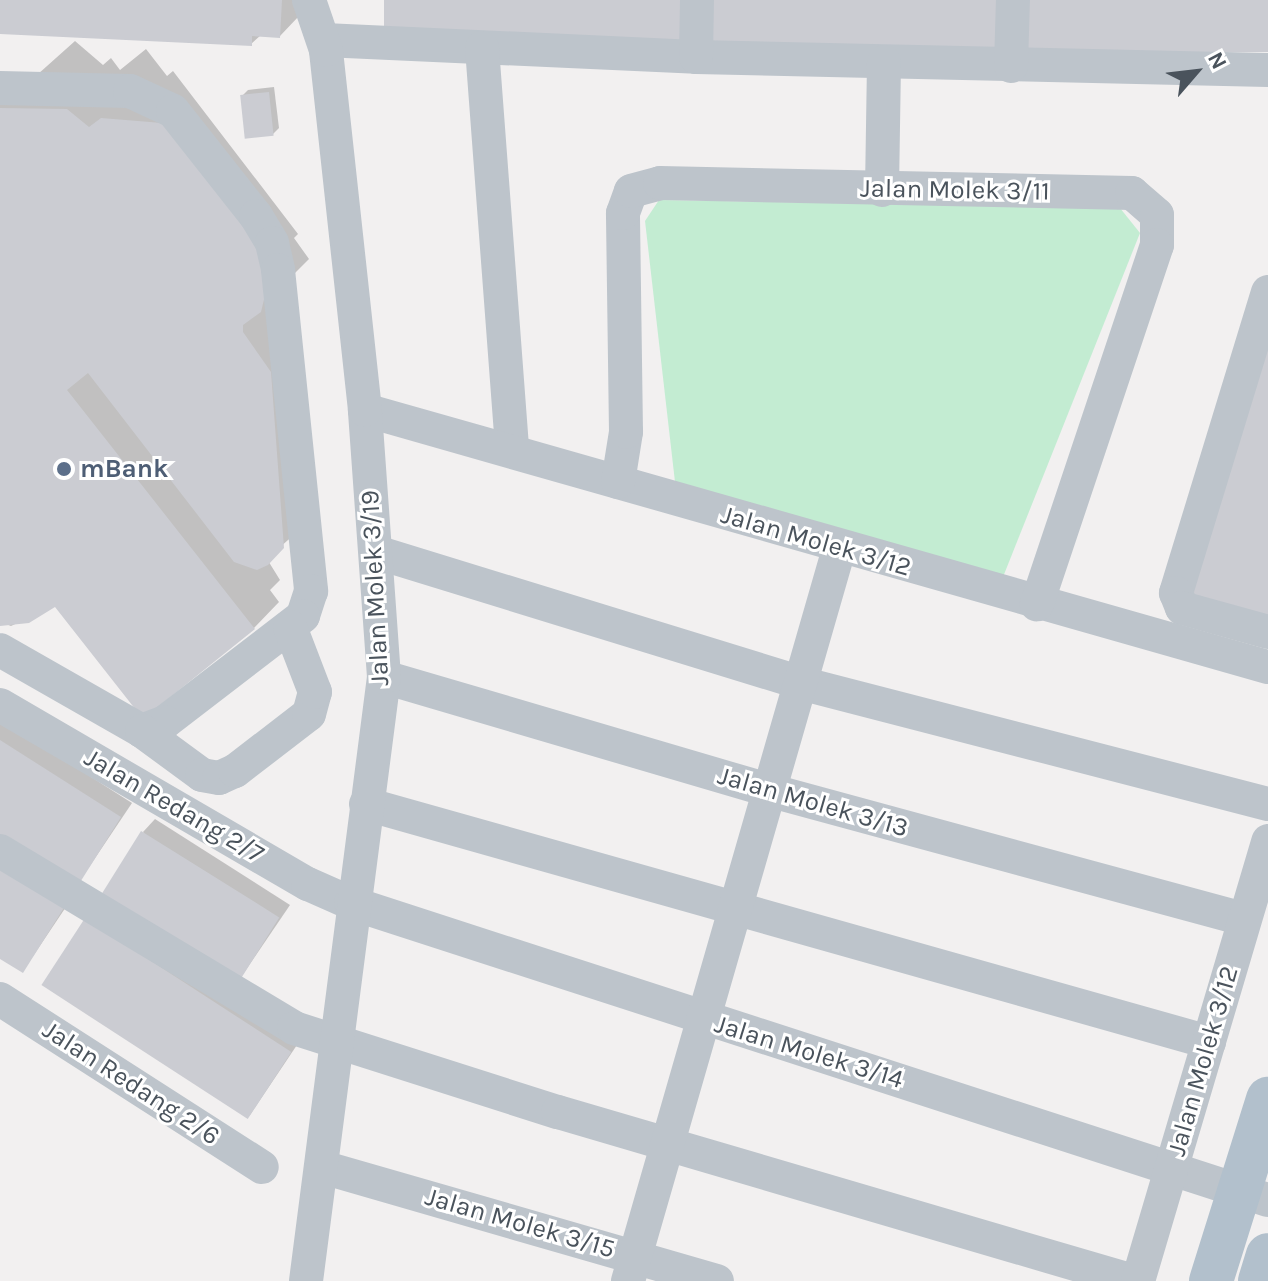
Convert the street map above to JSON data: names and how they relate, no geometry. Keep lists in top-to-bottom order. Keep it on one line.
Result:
{"streets":{"street":["Jalan Molek 3/11","Jalan Molek 3/12","Jalan Molek 3/19","Jalan Molek 3/13","Jalan Redang 2/7","Jalan Molek 3/14","Jalan Redang 2/6","Jalan Molek 3/15"]},"crossings":[["Jalan Molek 3/11","Jalan Molek 3/12"],["Jalan Molek 3/12","Jalan Molek 3/19"],["Jalan Molek 3/12","Jalan Molek 3/13"],["Jalan Molek 3/12","Jalan Molek 3/14"],["Jalan Molek 3/19","Jalan Molek 3/13"],["Jalan Molek 3/19","Jalan Redang 2/7"],["Jalan Molek 3/19","Jalan Molek 3/14"],["Jalan Molek 3/19","Jalan Molek 3/15"],["Jalan Redang 2/7","Jalan Molek 3/14"]],"places":["mBank"],"north":"top right"}
